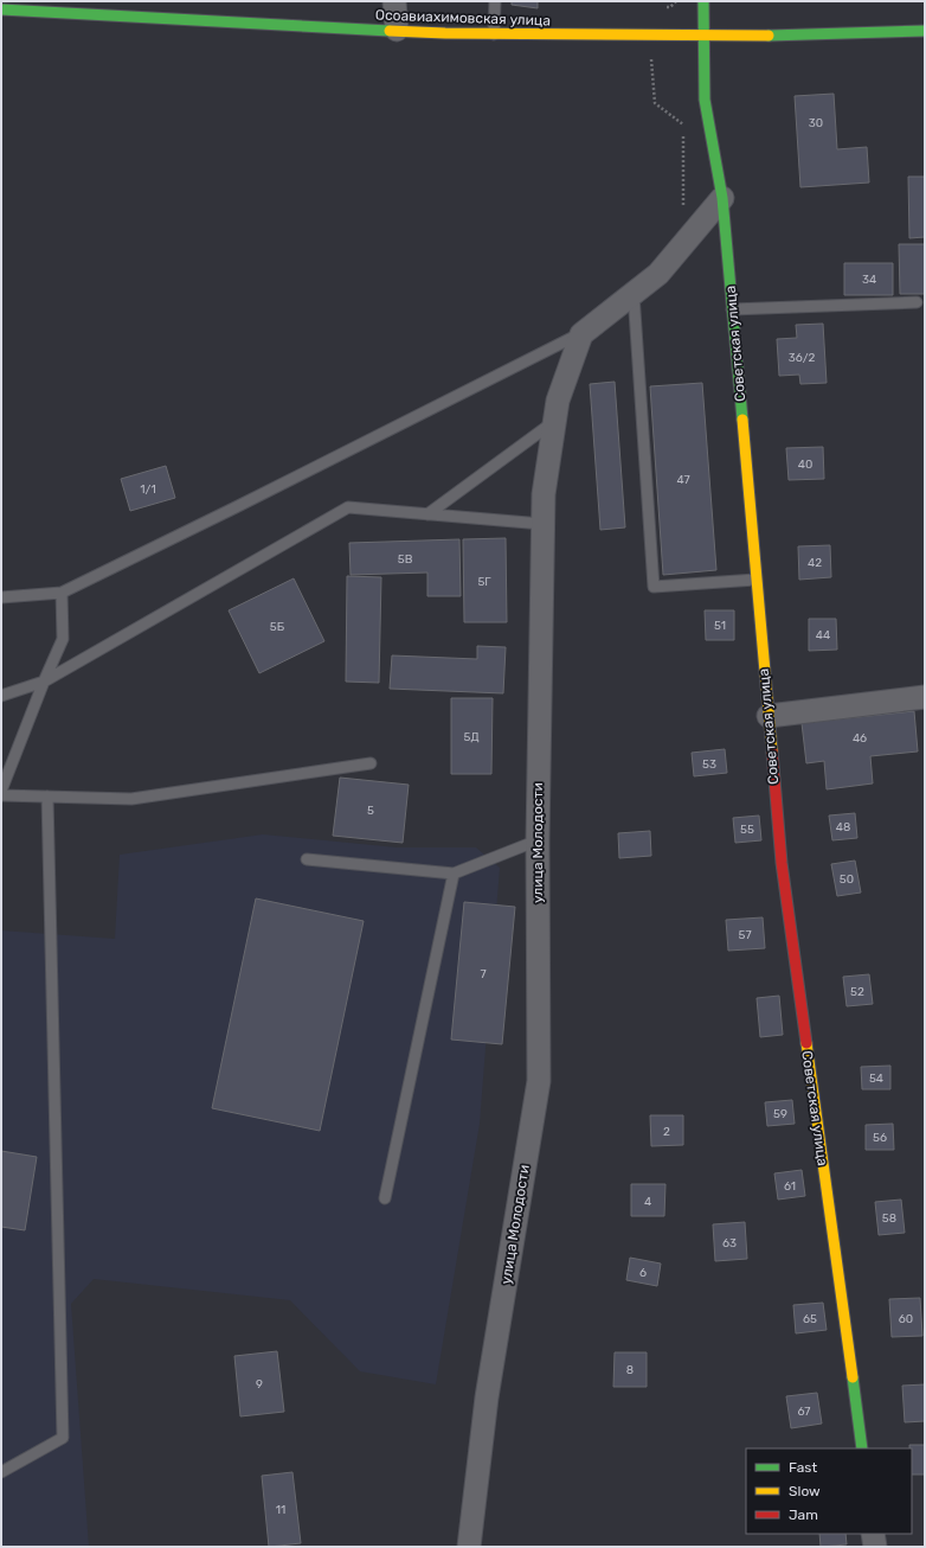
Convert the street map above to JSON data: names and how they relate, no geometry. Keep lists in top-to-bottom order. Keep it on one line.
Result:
{"streets":{"main road":["Осоавиахимовская улица","Советская улица"],"street":["улица Молодости"]},"crossings":[["Осоавиахимовская улица","Советская улица"]],"house_numbers":["30","34","36/2","40","47","1/1","5В","42","5Г","51","5Б","44","5Д","46","53","5","48","55","50","57","7","52","54","59","2","56","61","4","58","63","6","65","60","8","9","67","11"],"legend":["Fast","Slow","Jam"]}
